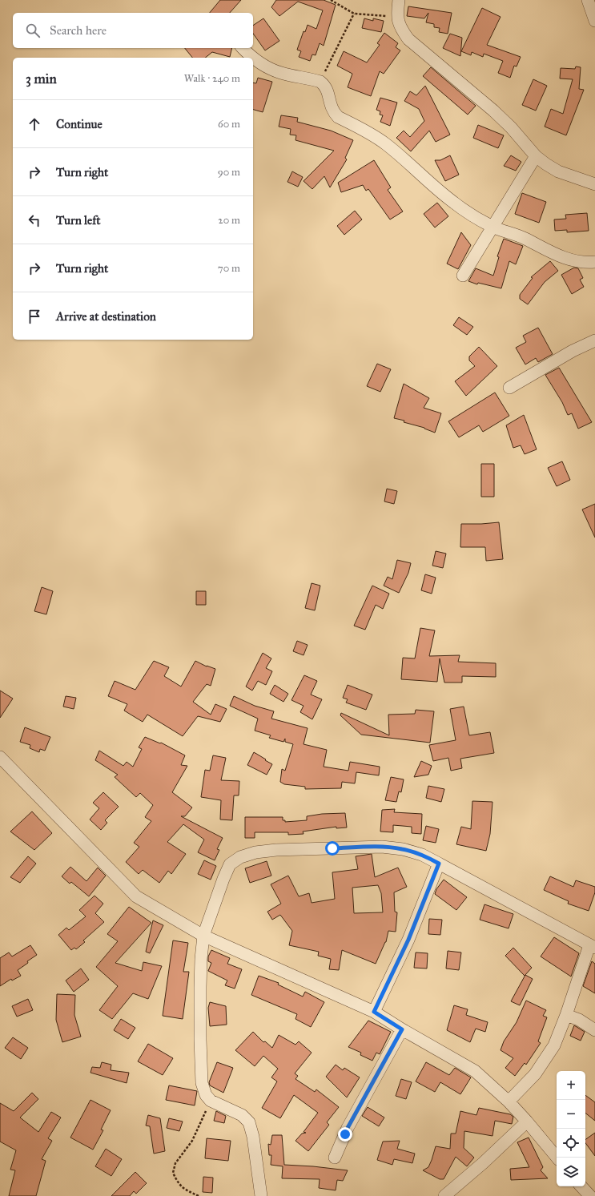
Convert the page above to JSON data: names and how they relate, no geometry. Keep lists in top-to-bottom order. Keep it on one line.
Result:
{"page":{"search":"Search here","heading":["3 min","Walk · 240 m"],"list":[["Continue","60 m"],["Turn right","90 m"],["Turn left","20 m"],["Turn right","70 m"],"Arrive at destination"],"map_buttons":["+","−"]}}
